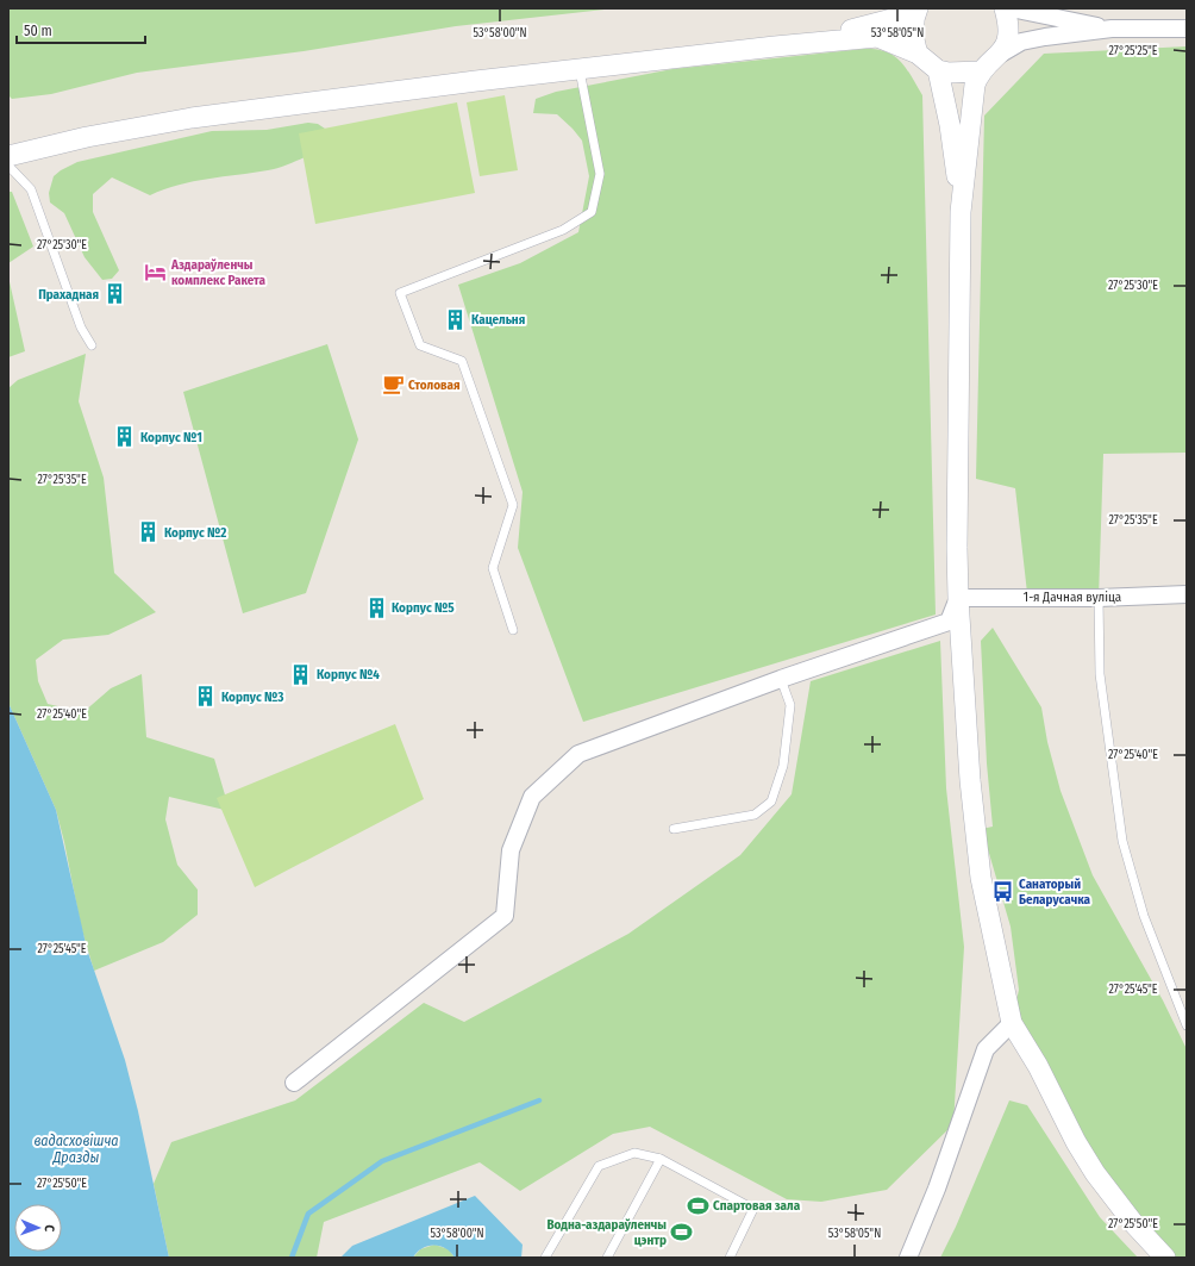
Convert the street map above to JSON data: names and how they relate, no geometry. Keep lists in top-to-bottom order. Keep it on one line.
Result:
{"streets":{"street":["1-я Дачная вуліца"]},"water":["вадасховішча Дразды"],"places":{"hotel":["Аздараўленчы комплекс Ракета"],"building":["Прахадная","Кацельня","Корпус №1","Корпус №2","Корпус №5","Корпус №4","Корпус №3"],"cafe":["Столовая"],"bus stop":["Санаторый Беларусачка"],"sports":["Спартовая зала","Водна-аздараўленчы цэнтр"]},"scale_bar":"50 m","north":"right","coordinates":["53°58'00\"N","53°58'05\"N","27°25'25\"E","27°25'30\"E","27°25'35\"E","27°25'40\"E","27°25'45\"E","27°25'50\"E"]}
